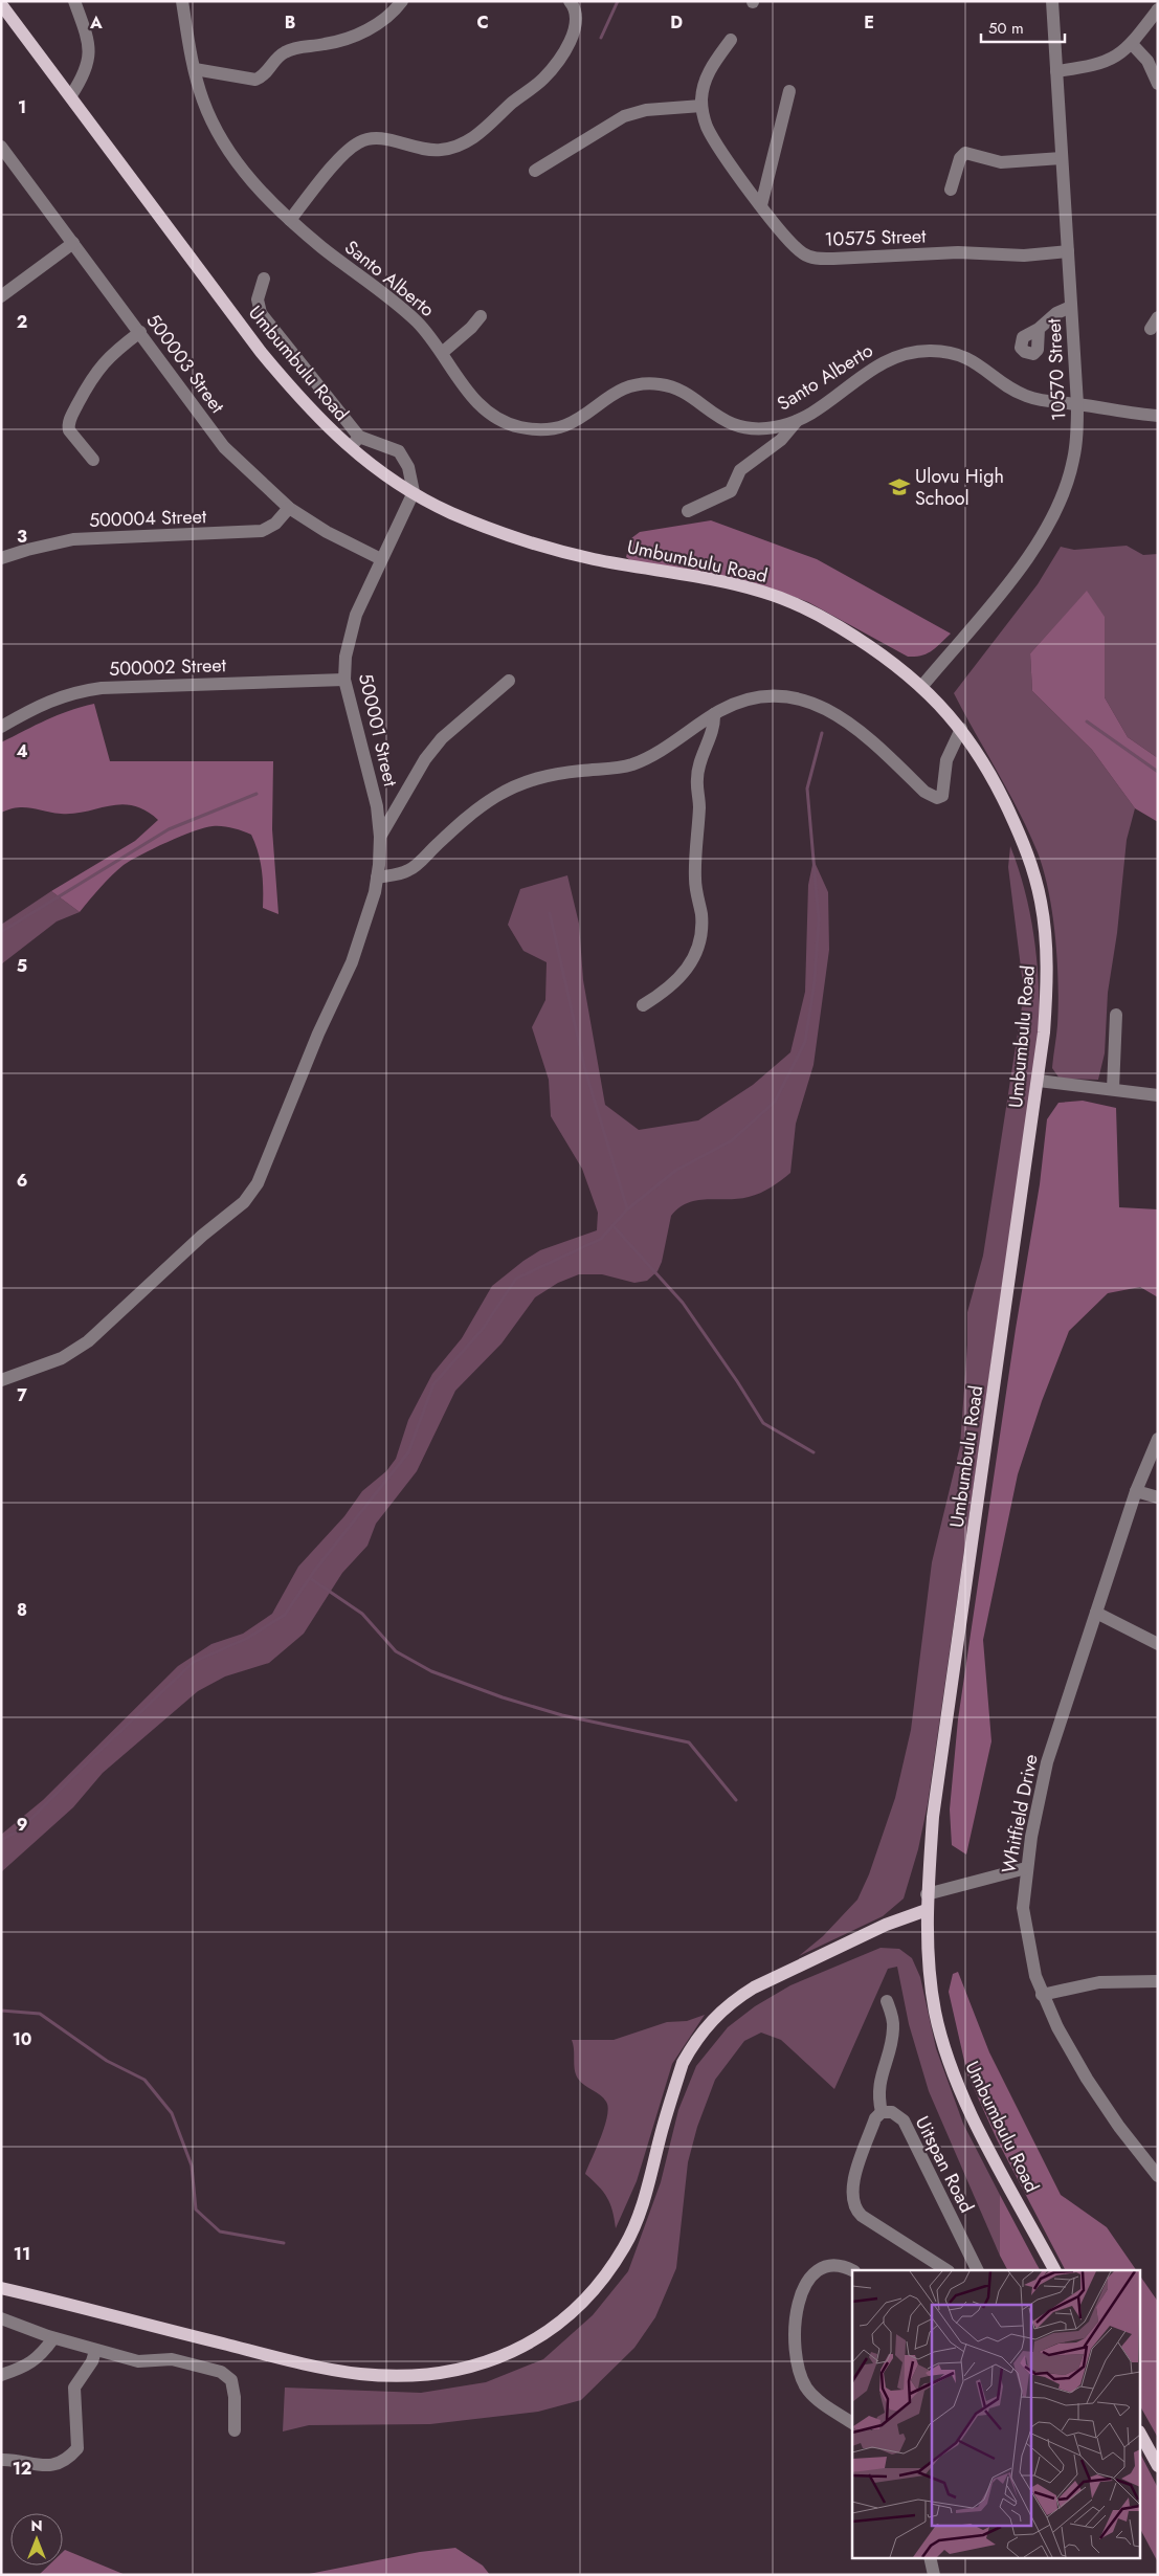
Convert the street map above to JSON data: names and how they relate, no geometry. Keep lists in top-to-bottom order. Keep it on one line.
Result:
{"streets":{"main road":["Umbumbulu Road"],"street":["10575 Street","Santo Alberto","500003 Street","10570 Street","500004 Street","500002 Street","500001 Street","Whitfield Drive","Uitspan Road"]},"crossings":[["10575 Street","10570 Street"],["Santo Alberto","10570 Street"],["500003 Street","500004 Street"],["500003 Street","500001 Street"],["Umbumbulu Road","10570 Street"],["Umbumbulu Road","500001 Street"],["500002 Street","500001 Street"]],"places":{"school or university":["Ulovu High School"]},"scale_bar":"50 m","north":"top","grid":{"columns":["A","B","C","D","E"],"rows":["1","2","3","4","5","6","7","8","9","10","11","12"]}}
